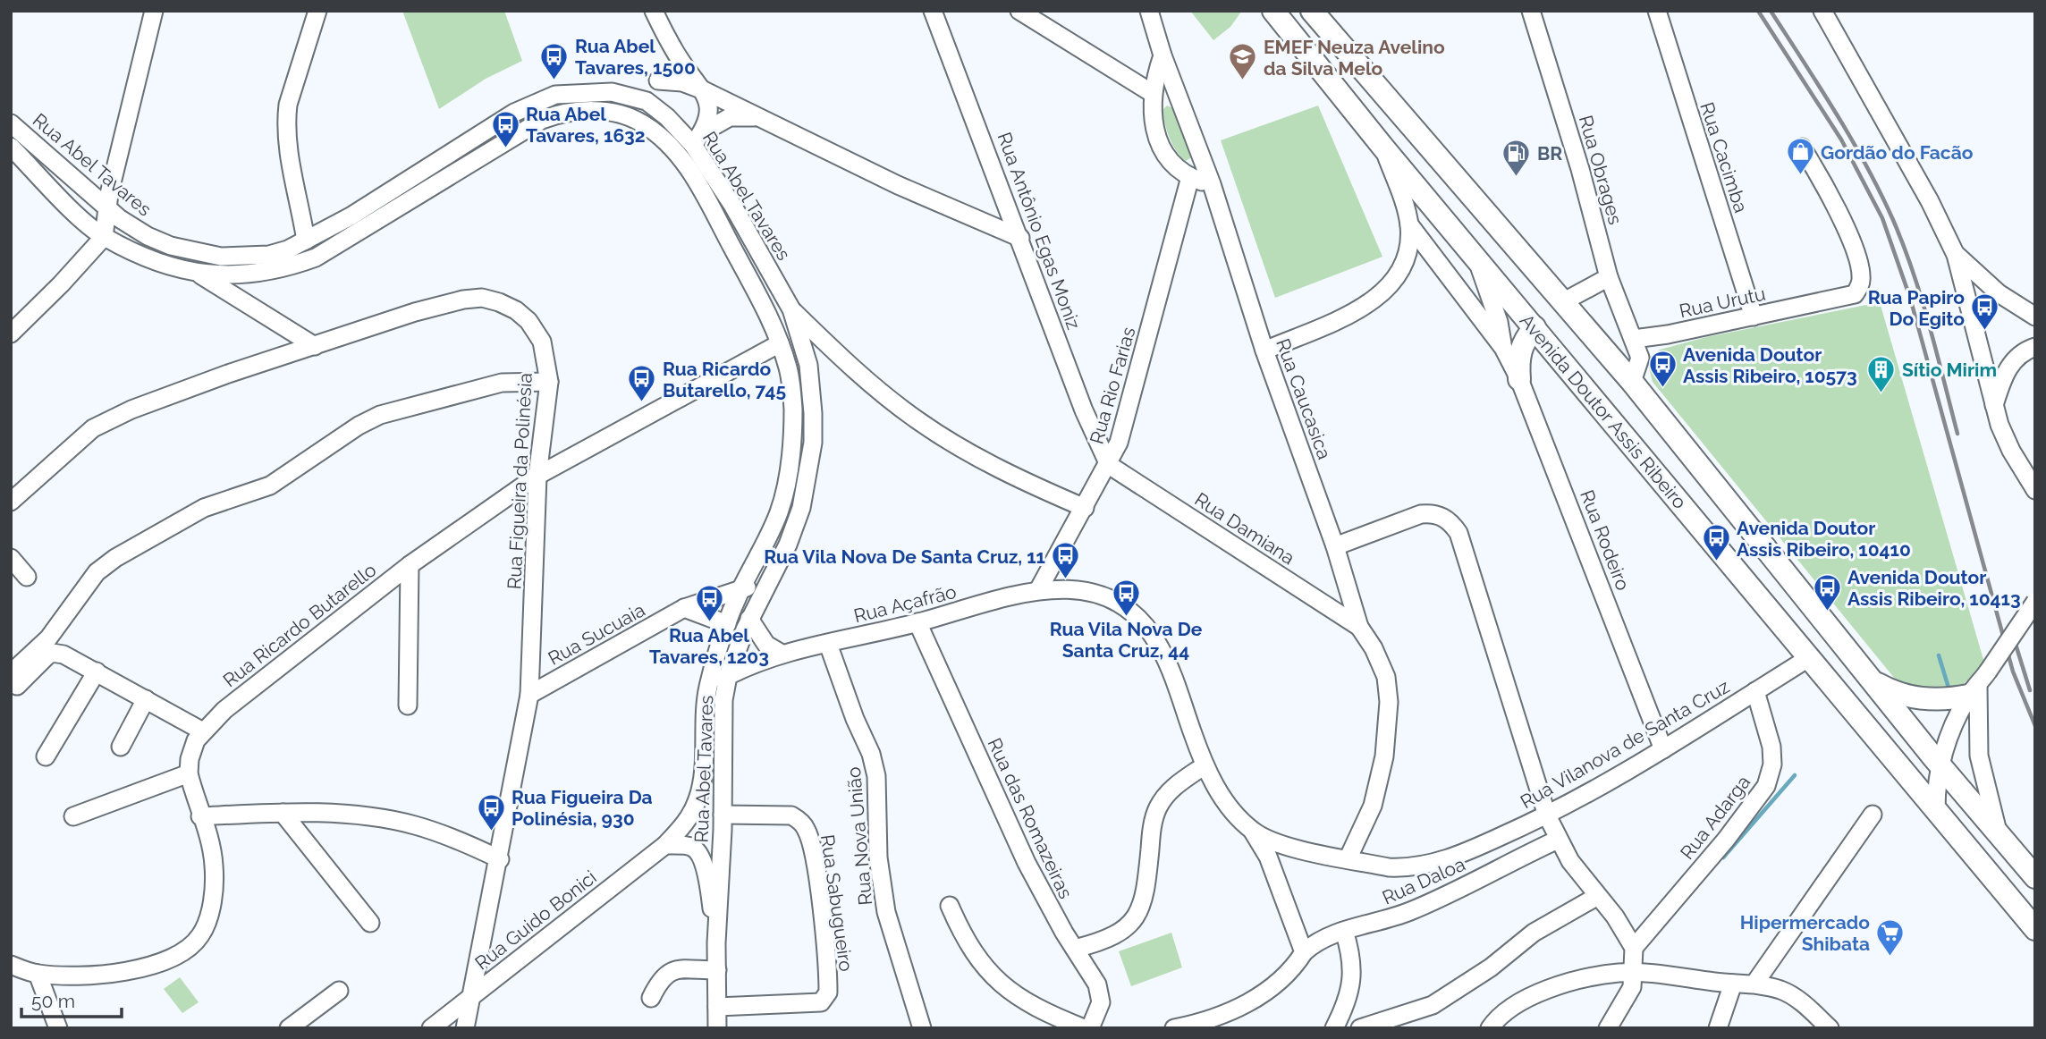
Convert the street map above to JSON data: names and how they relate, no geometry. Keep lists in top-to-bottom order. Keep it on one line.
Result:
{"streets":{"main road":["Avenida Doutor Assis Ribeiro"],"street":["Rua Cacimba","Rua Abel Tavares","Rua Obrages","Rua Antônio Egas Moniz","Rua Urutu","Rua Rio Farias","Rua Caucasica","Rua Figueira da Polinésia","Rua Damiana","Rua Rodeiro","Rua Açafrão","Rua Ricardo Butarello","Rua Sucuaia","Rua Vilanova de Santa Cruz","Rua Adarga","Rua das Romazeiras","Rua Nova União","Rua Daloa","Rua Sabugueiro","Rua Guido Bonici"]},"crossings":[["Rua Cacimba","Rua Urutu"],["Rua Abel Tavares","Rua Açafrão"],["Rua Abel Tavares","Rua Ricardo Butarello"],["Rua Abel Tavares","Rua Sucuaia"],["Rua Abel Tavares","Rua Sabugueiro"],["Rua Abel Tavares","Rua Guido Bonici"],["Rua Obrages","Rua Urutu"],["Rua Antônio Egas Moniz","Rua Rio Farias"],["Rua Antônio Egas Moniz","Rua Damiana"],["Rua Rio Farias","Rua Damiana"],["Rua Rio Farias","Rua Açafrão"],["Rua Rio Farias","Rua Vilanova de Santa Cruz"],["Rua Caucasica","Rua Damiana"],["Avenida Doutor Assis Ribeiro","Rua Rodeiro"],["Avenida Doutor Assis Ribeiro","Rua Vilanova de Santa Cruz"],["Rua Figueira da Polinésia","Rua Ricardo Butarello"],["Rua Figueira da Polinésia","Rua Sucuaia"],["Rua Figueira da Polinésia","Rua Guido Bonici"],["Rua Rodeiro","Rua Vilanova de Santa Cruz"],["Rua Açafrão","Rua Vilanova de Santa Cruz"],["Rua Açafrão","Rua das Romazeiras"],["Rua Açafrão","Rua Nova União"],["Rua Vilanova de Santa Cruz","Rua Adarga"]],"places":{"bus stop":["Rua Abel Tavares, 1500","Rua Abel Tavares, 1632","Rua Papiro Do Egito","Avenida Doutor Assis Ribeiro, 10573","Rua Ricardo Butarello, 745","Avenida Doutor Assis Ribeiro, 10410","Rua Vila Nova De Santa Cruz, 11","Avenida Doutor Assis Ribeiro, 10413","Rua Vila Nova De Santa Cruz, 44","Rua Abel Tavares, 1203","Rua Figueira Da Polinésia, 930"],"school or university":["EMEF Neuza Avelino da Silva Melo"],"shop":["Gordão do Facão"],"fuel station":["BR"],"building":["Sítio Mirim"],"supermarket":["Hipermercado Shibata"]},"scale_bar":"50 m"}
